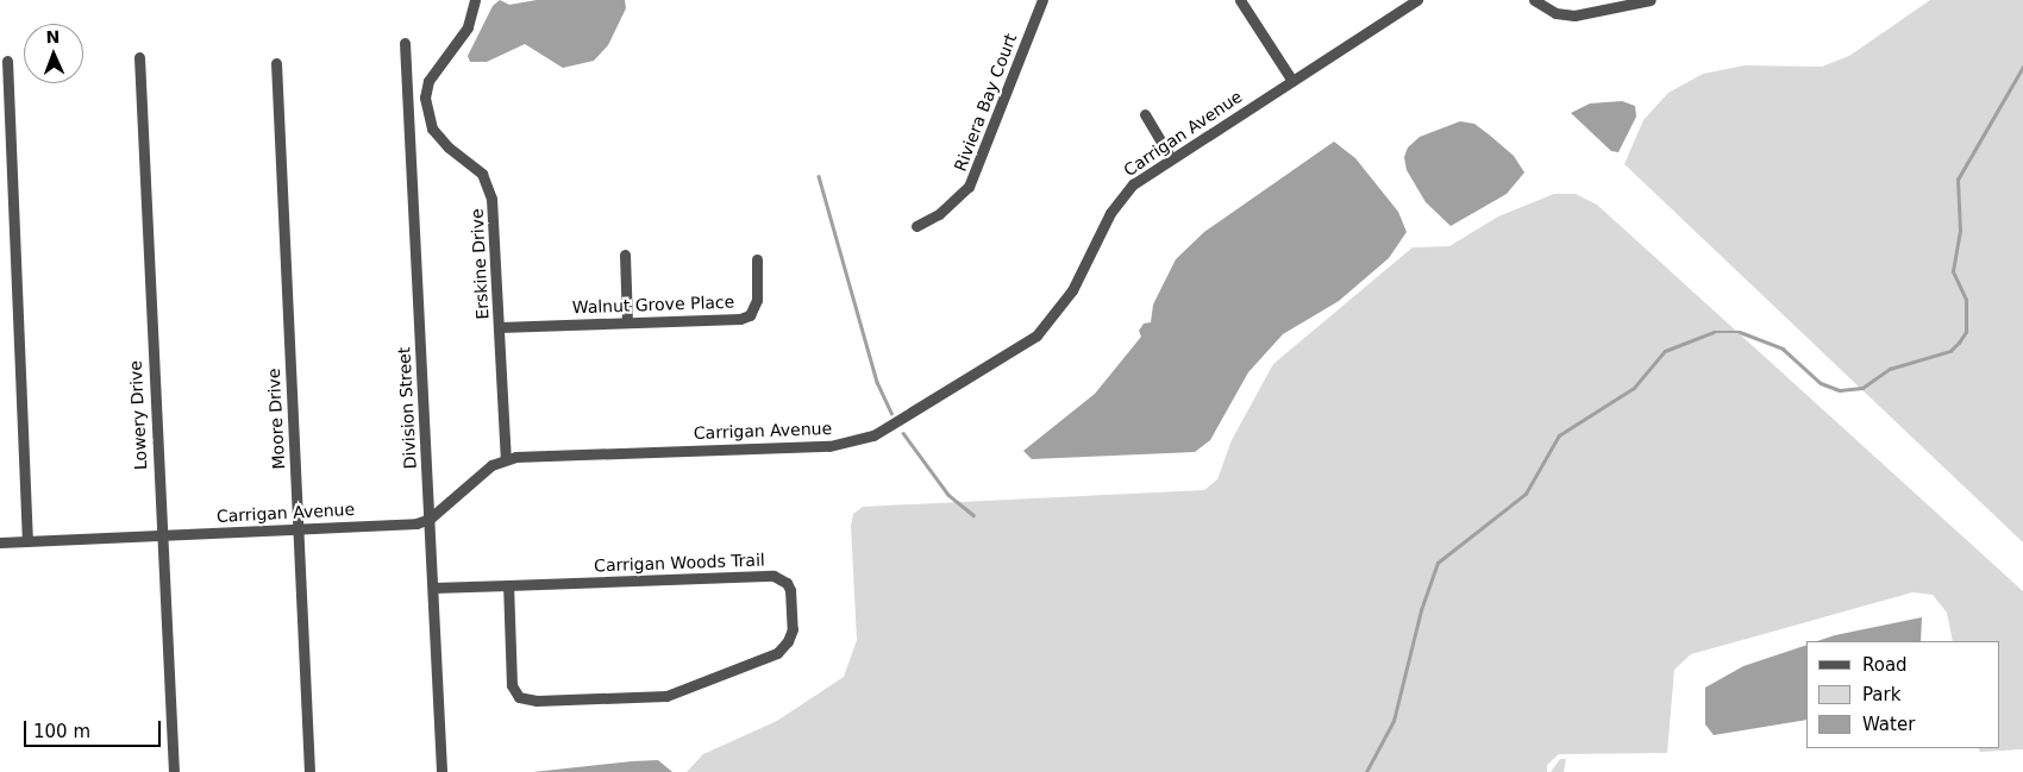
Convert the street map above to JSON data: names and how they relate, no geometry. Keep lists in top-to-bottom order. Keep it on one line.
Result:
{"streets":{"street":["Riviera Bay Court","Carrigan Avenue","Erskine Drive","Walnut Grove Place","Division Street","Lowery Drive","Moore Drive","Carrigan Woods Trail"]},"crossings":[["Carrigan Avenue","Erskine Drive"],["Carrigan Avenue","Division Street"],["Carrigan Avenue","Lowery Drive"],["Carrigan Avenue","Moore Drive"],["Erskine Drive","Walnut Grove Place"],["Division Street","Carrigan Woods Trail"]],"legend":["Road","Park","Water"],"scale_bar":"100 m","north":"top"}
